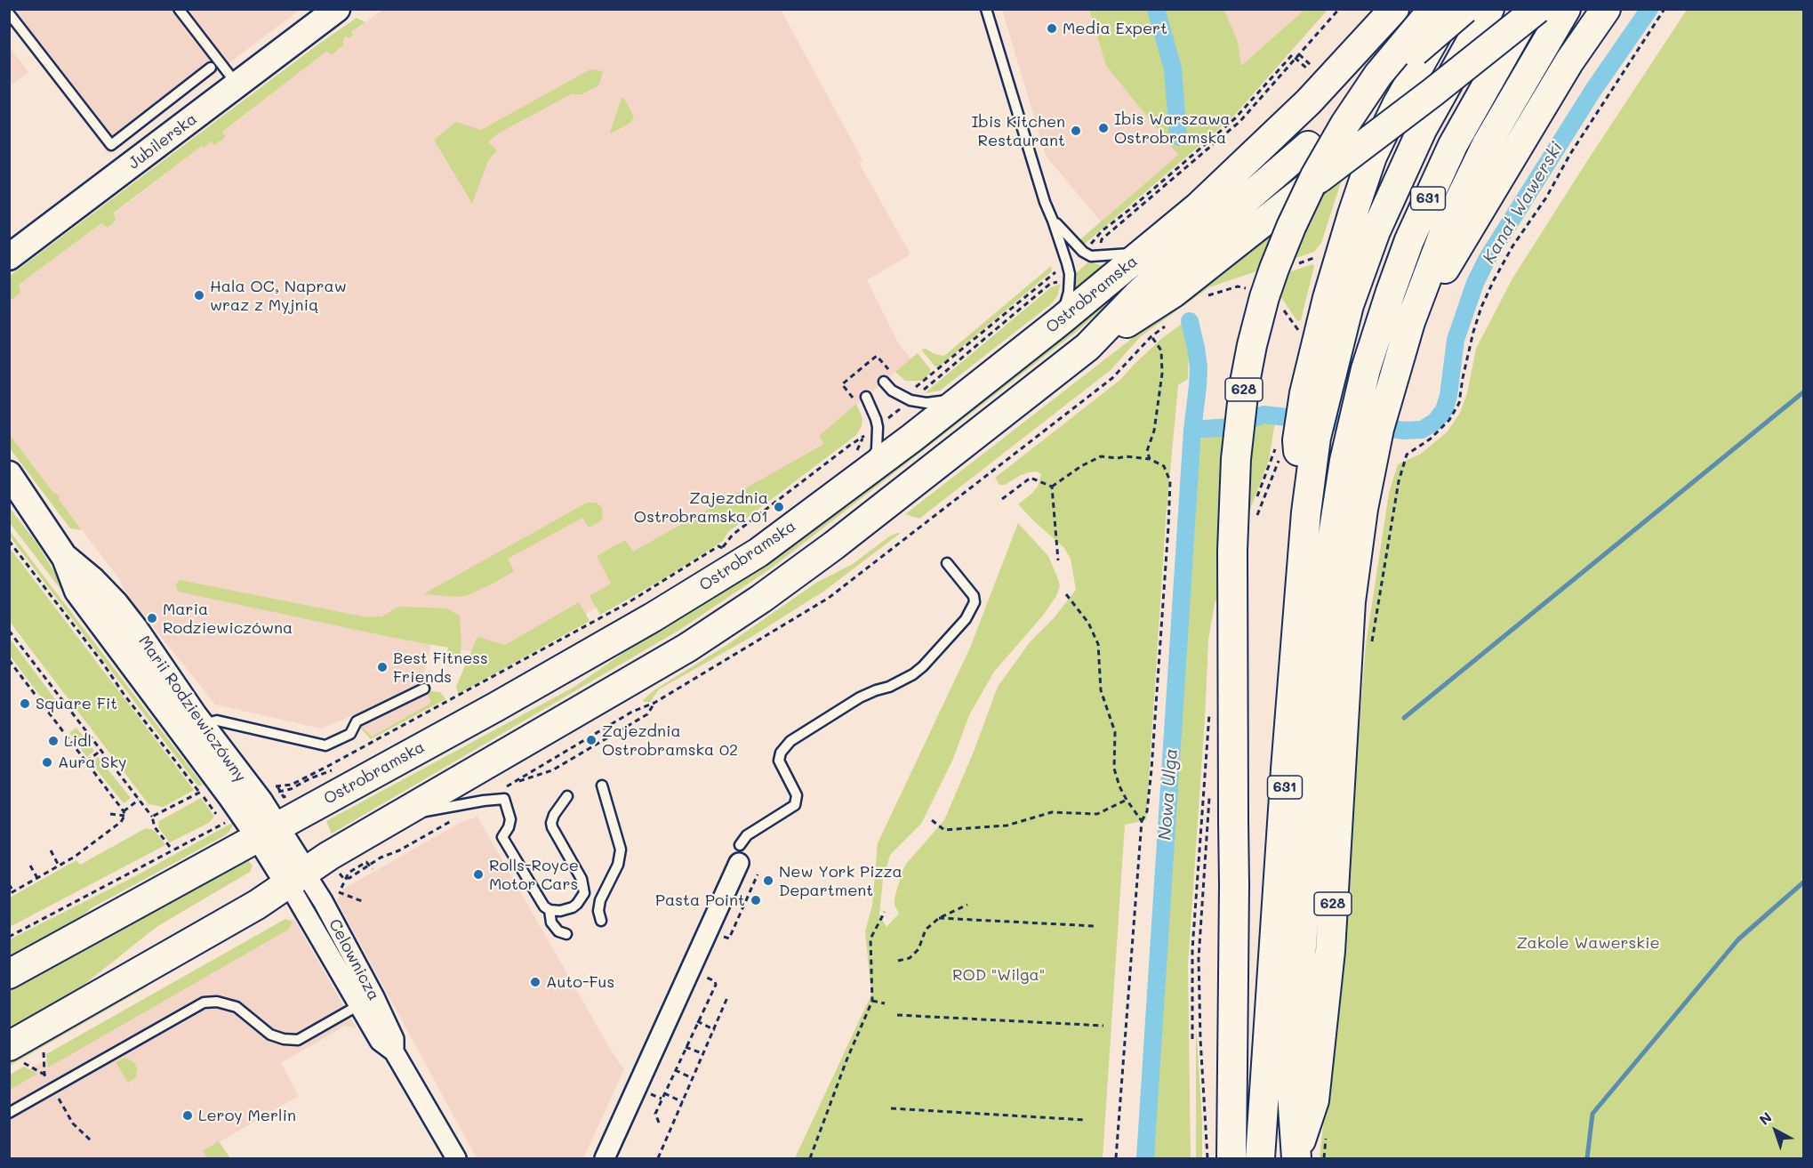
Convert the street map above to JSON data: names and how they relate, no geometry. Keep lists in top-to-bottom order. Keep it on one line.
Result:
{"streets":{"main road":["631","Ostrobramska","628"],"street":["Jubilerska","Marii Rodziewiczówny","Celownicza"]},"crossings":[["Ostrobramska","Marii Rodziewiczówny"],["Ostrobramska","Celownicza"],["Marii Rodziewiczówny","Celownicza"]],"water":["Kanał Wawerski","Nowa Ulga"],"parks":["Zakole Wawerskie","ROD \"Wilga\""],"places":["Media Expert","Ibis Warszawa Ostrobramska","Ibis Kitchen Restaurant","Hala OC, Napraw wraz z Myjnią","Zajezdnia Ostrobramska 01","Maria Rodziewiczówna","Best Fitness Friends","Square Fit","Zajezdnia Ostrobramska 02","Lidl","Aura Sky","Rolls-Royce Motor Cars","New York Pizza Department","Pasta Point","Auto-Fus","Leroy Merlin"],"north":"top left"}
